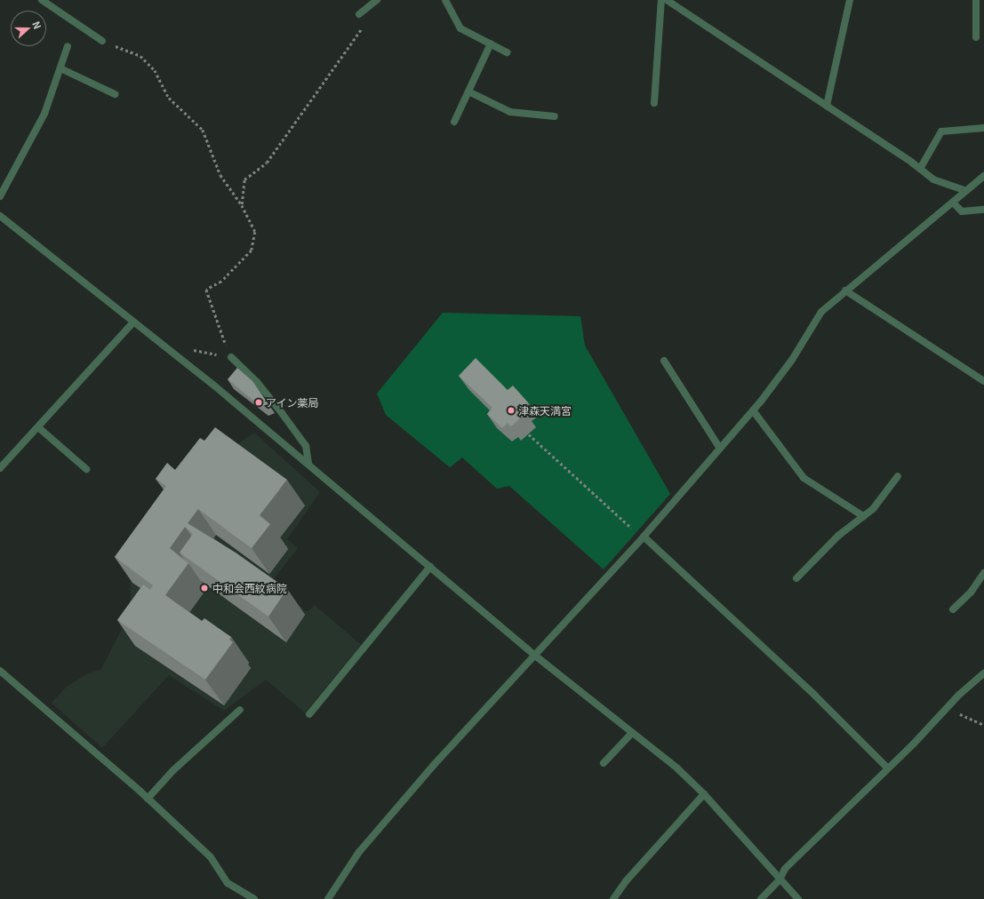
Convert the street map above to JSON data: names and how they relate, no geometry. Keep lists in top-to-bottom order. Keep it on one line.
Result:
{"places":["アイン薬局","津森天満宮","中和会西紋病院"],"north":"right"}
